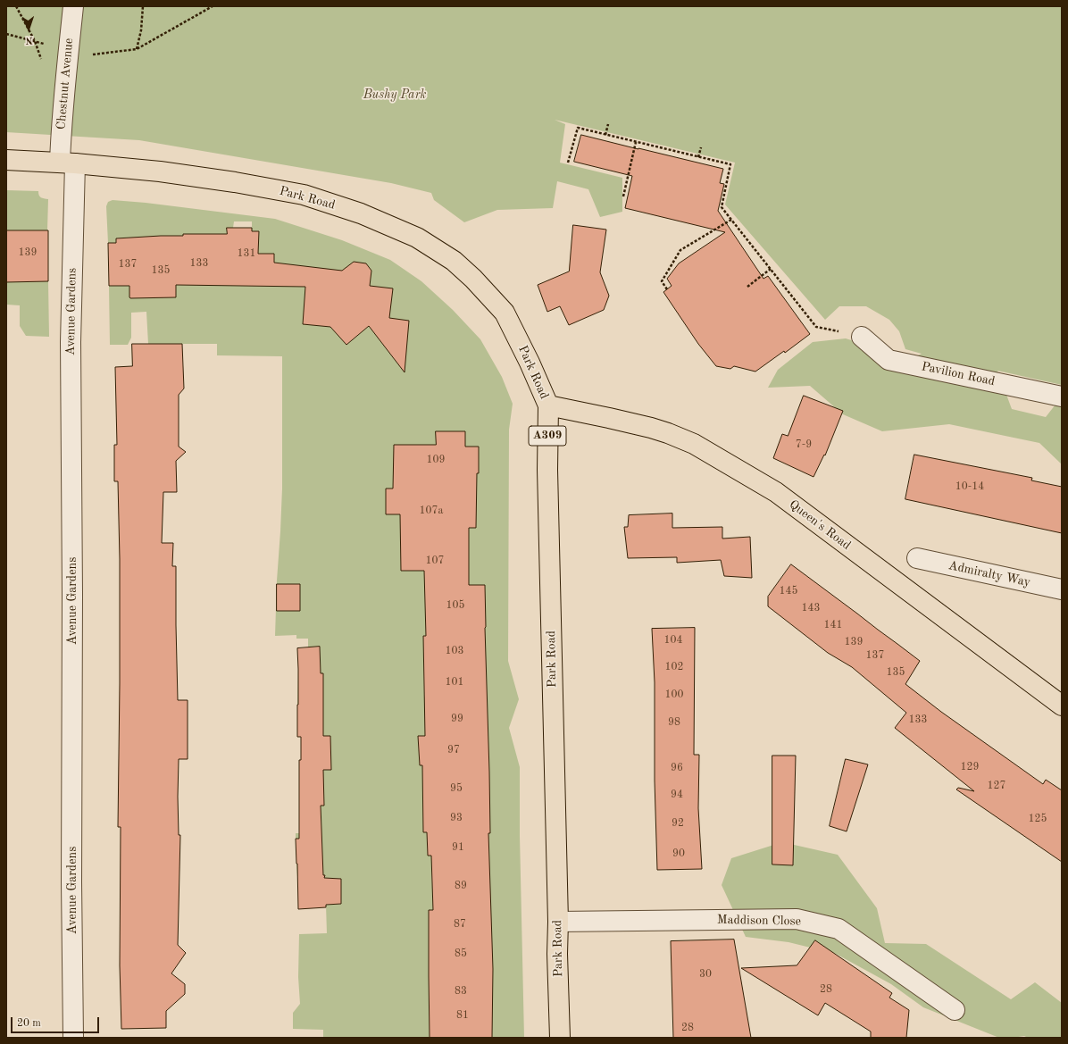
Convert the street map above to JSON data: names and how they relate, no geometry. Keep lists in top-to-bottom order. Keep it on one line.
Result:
{"streets":{"main road":["Park Road","A309","Queen's Road"],"street":["Chestnut Avenue","Avenue Gardens","Pavilion Road","Admiralty Way","Maddison Close"]},"crossings":[["Chestnut Avenue","Park Road"],["Chestnut Avenue","Avenue Gardens"],["Park Road","Avenue Gardens"],["Park Road","Queen's Road"],["Park Road","Maddison Close"]],"parks":["Bushy Park"],"house_numbers":["139","131","133","137","135","7-9","109","10-14","107a","107","145","105","143","141","104","139","103","137","102","135","101","100","99","133","98","97","129","96","127","95","94","93","125","92","91","90","89","87","85","30","28","83","81","28"],"scale_bar":"20 m","north":"bottom"}
